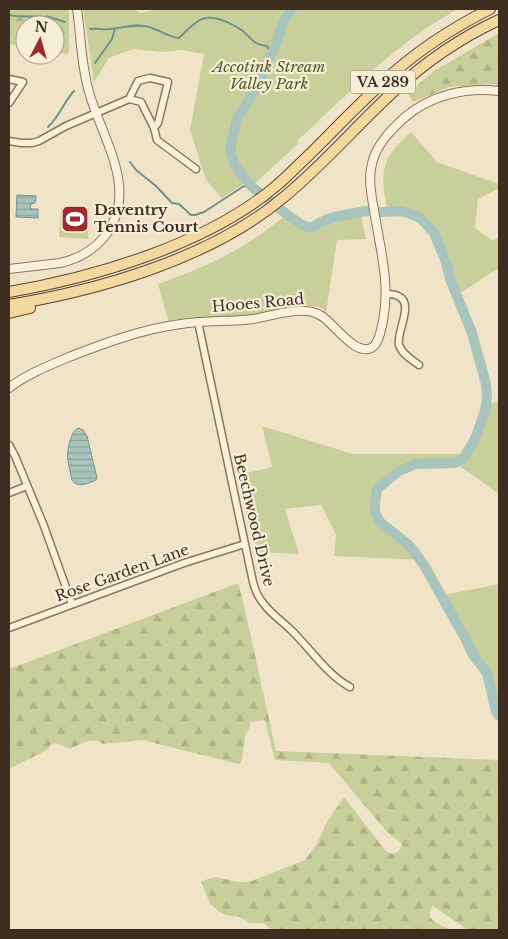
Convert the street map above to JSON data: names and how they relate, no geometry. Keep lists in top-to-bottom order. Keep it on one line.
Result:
{"streets":{"main road":["VA 289"],"street":["Hooes Road","Beechwood Drive","Rose Garden Lane"]},"crossings":[["Hooes Road","Beechwood Drive"],["Beechwood Drive","Rose Garden Lane"]],"parks":["Accotink Stream Valley Park"],"places":{"sports":["Daventry Tennis Court"]},"north":"top"}
